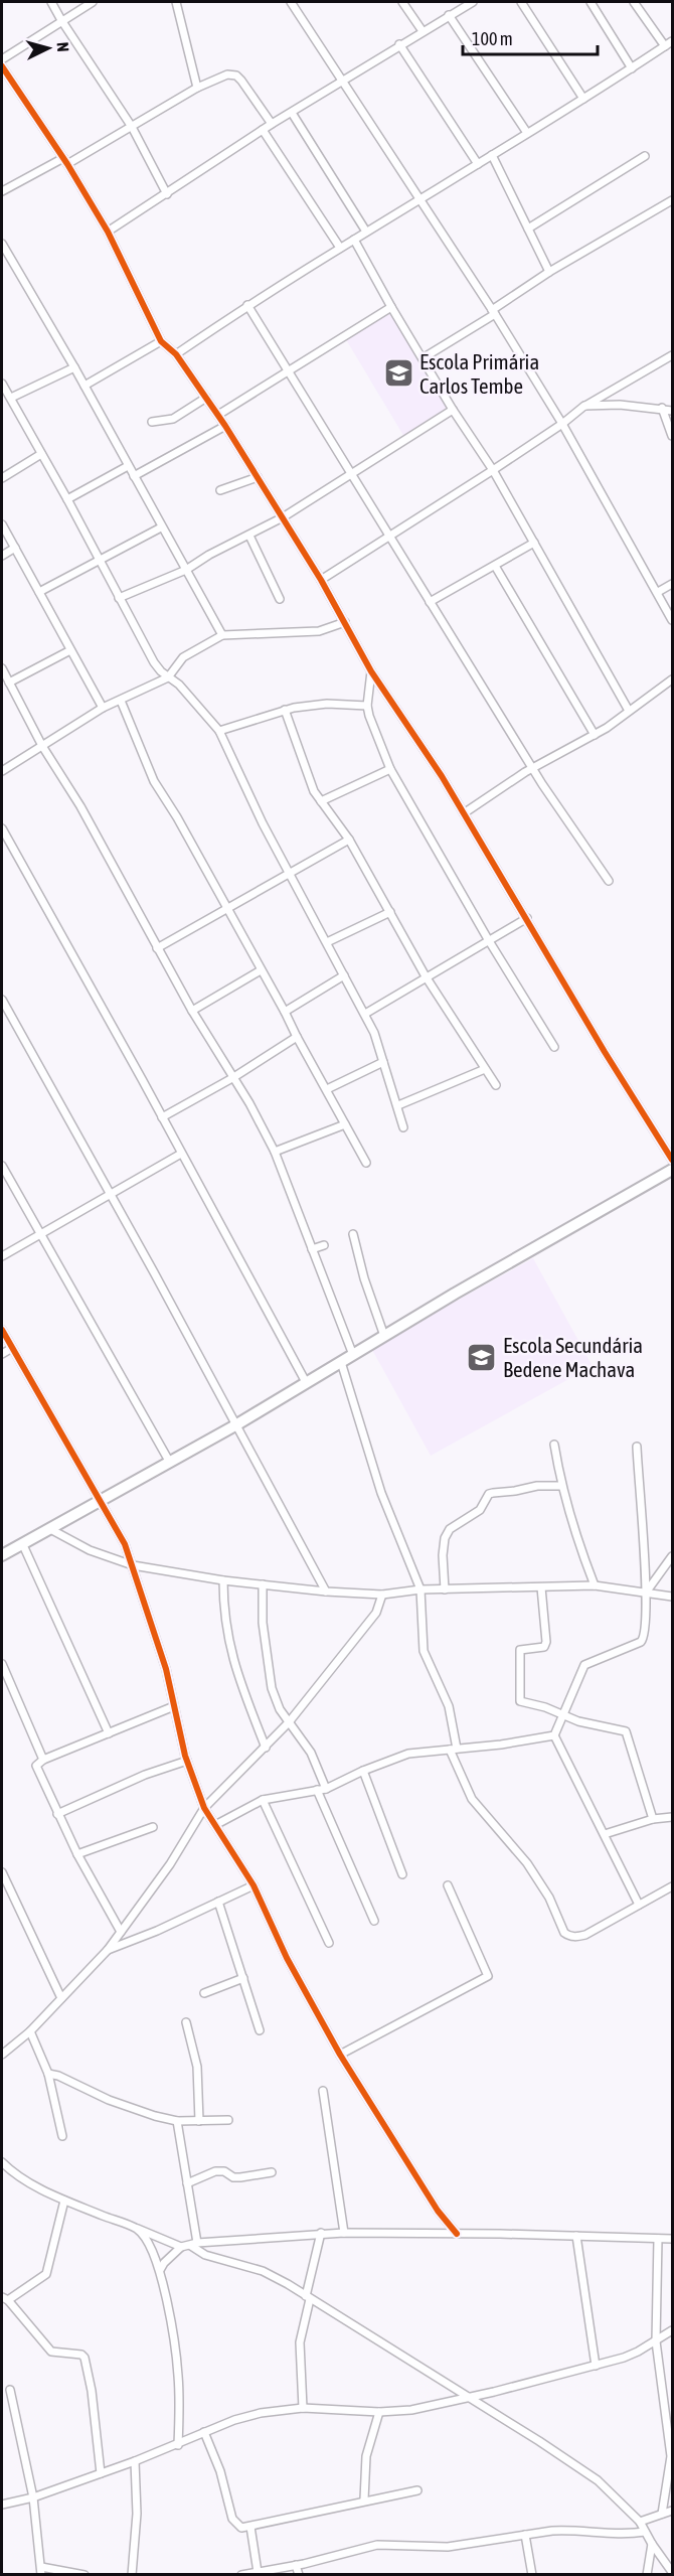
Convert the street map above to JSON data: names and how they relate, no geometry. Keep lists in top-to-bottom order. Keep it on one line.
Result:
{"places":{"school or university":["Escola Primária Carlos Tembe","Escola Secundária Bedene Machava"]},"scale_bar":"100 m","north":"right"}
